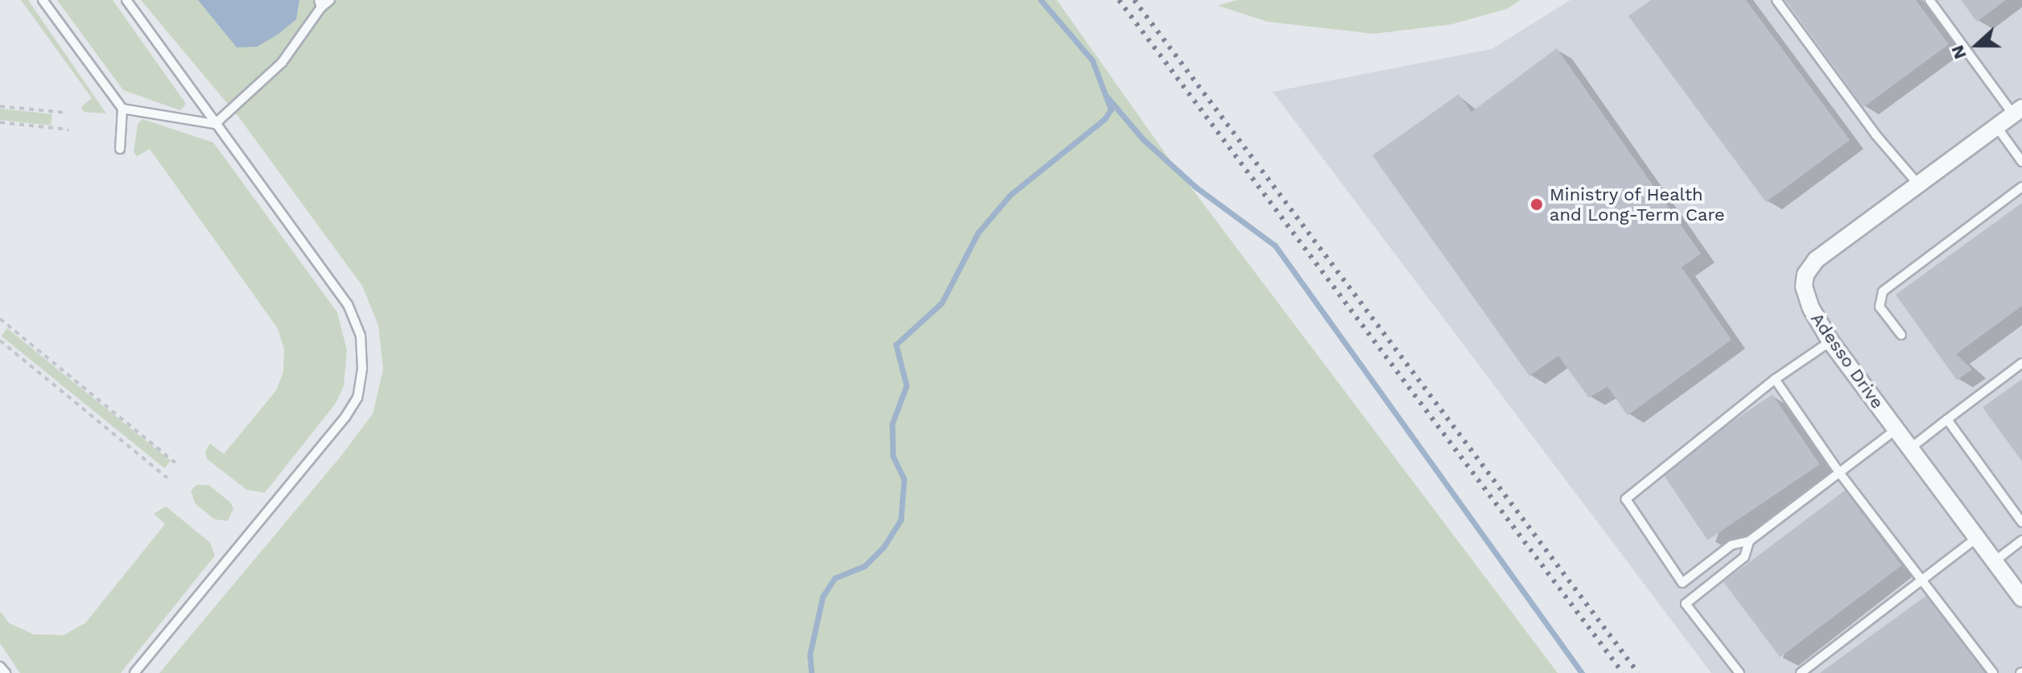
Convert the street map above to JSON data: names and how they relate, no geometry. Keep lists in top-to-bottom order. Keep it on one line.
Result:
{"streets":{"street":["Adesso Drive"]},"places":["Ministry of Health and Long-Term Care"],"north":"left"}
